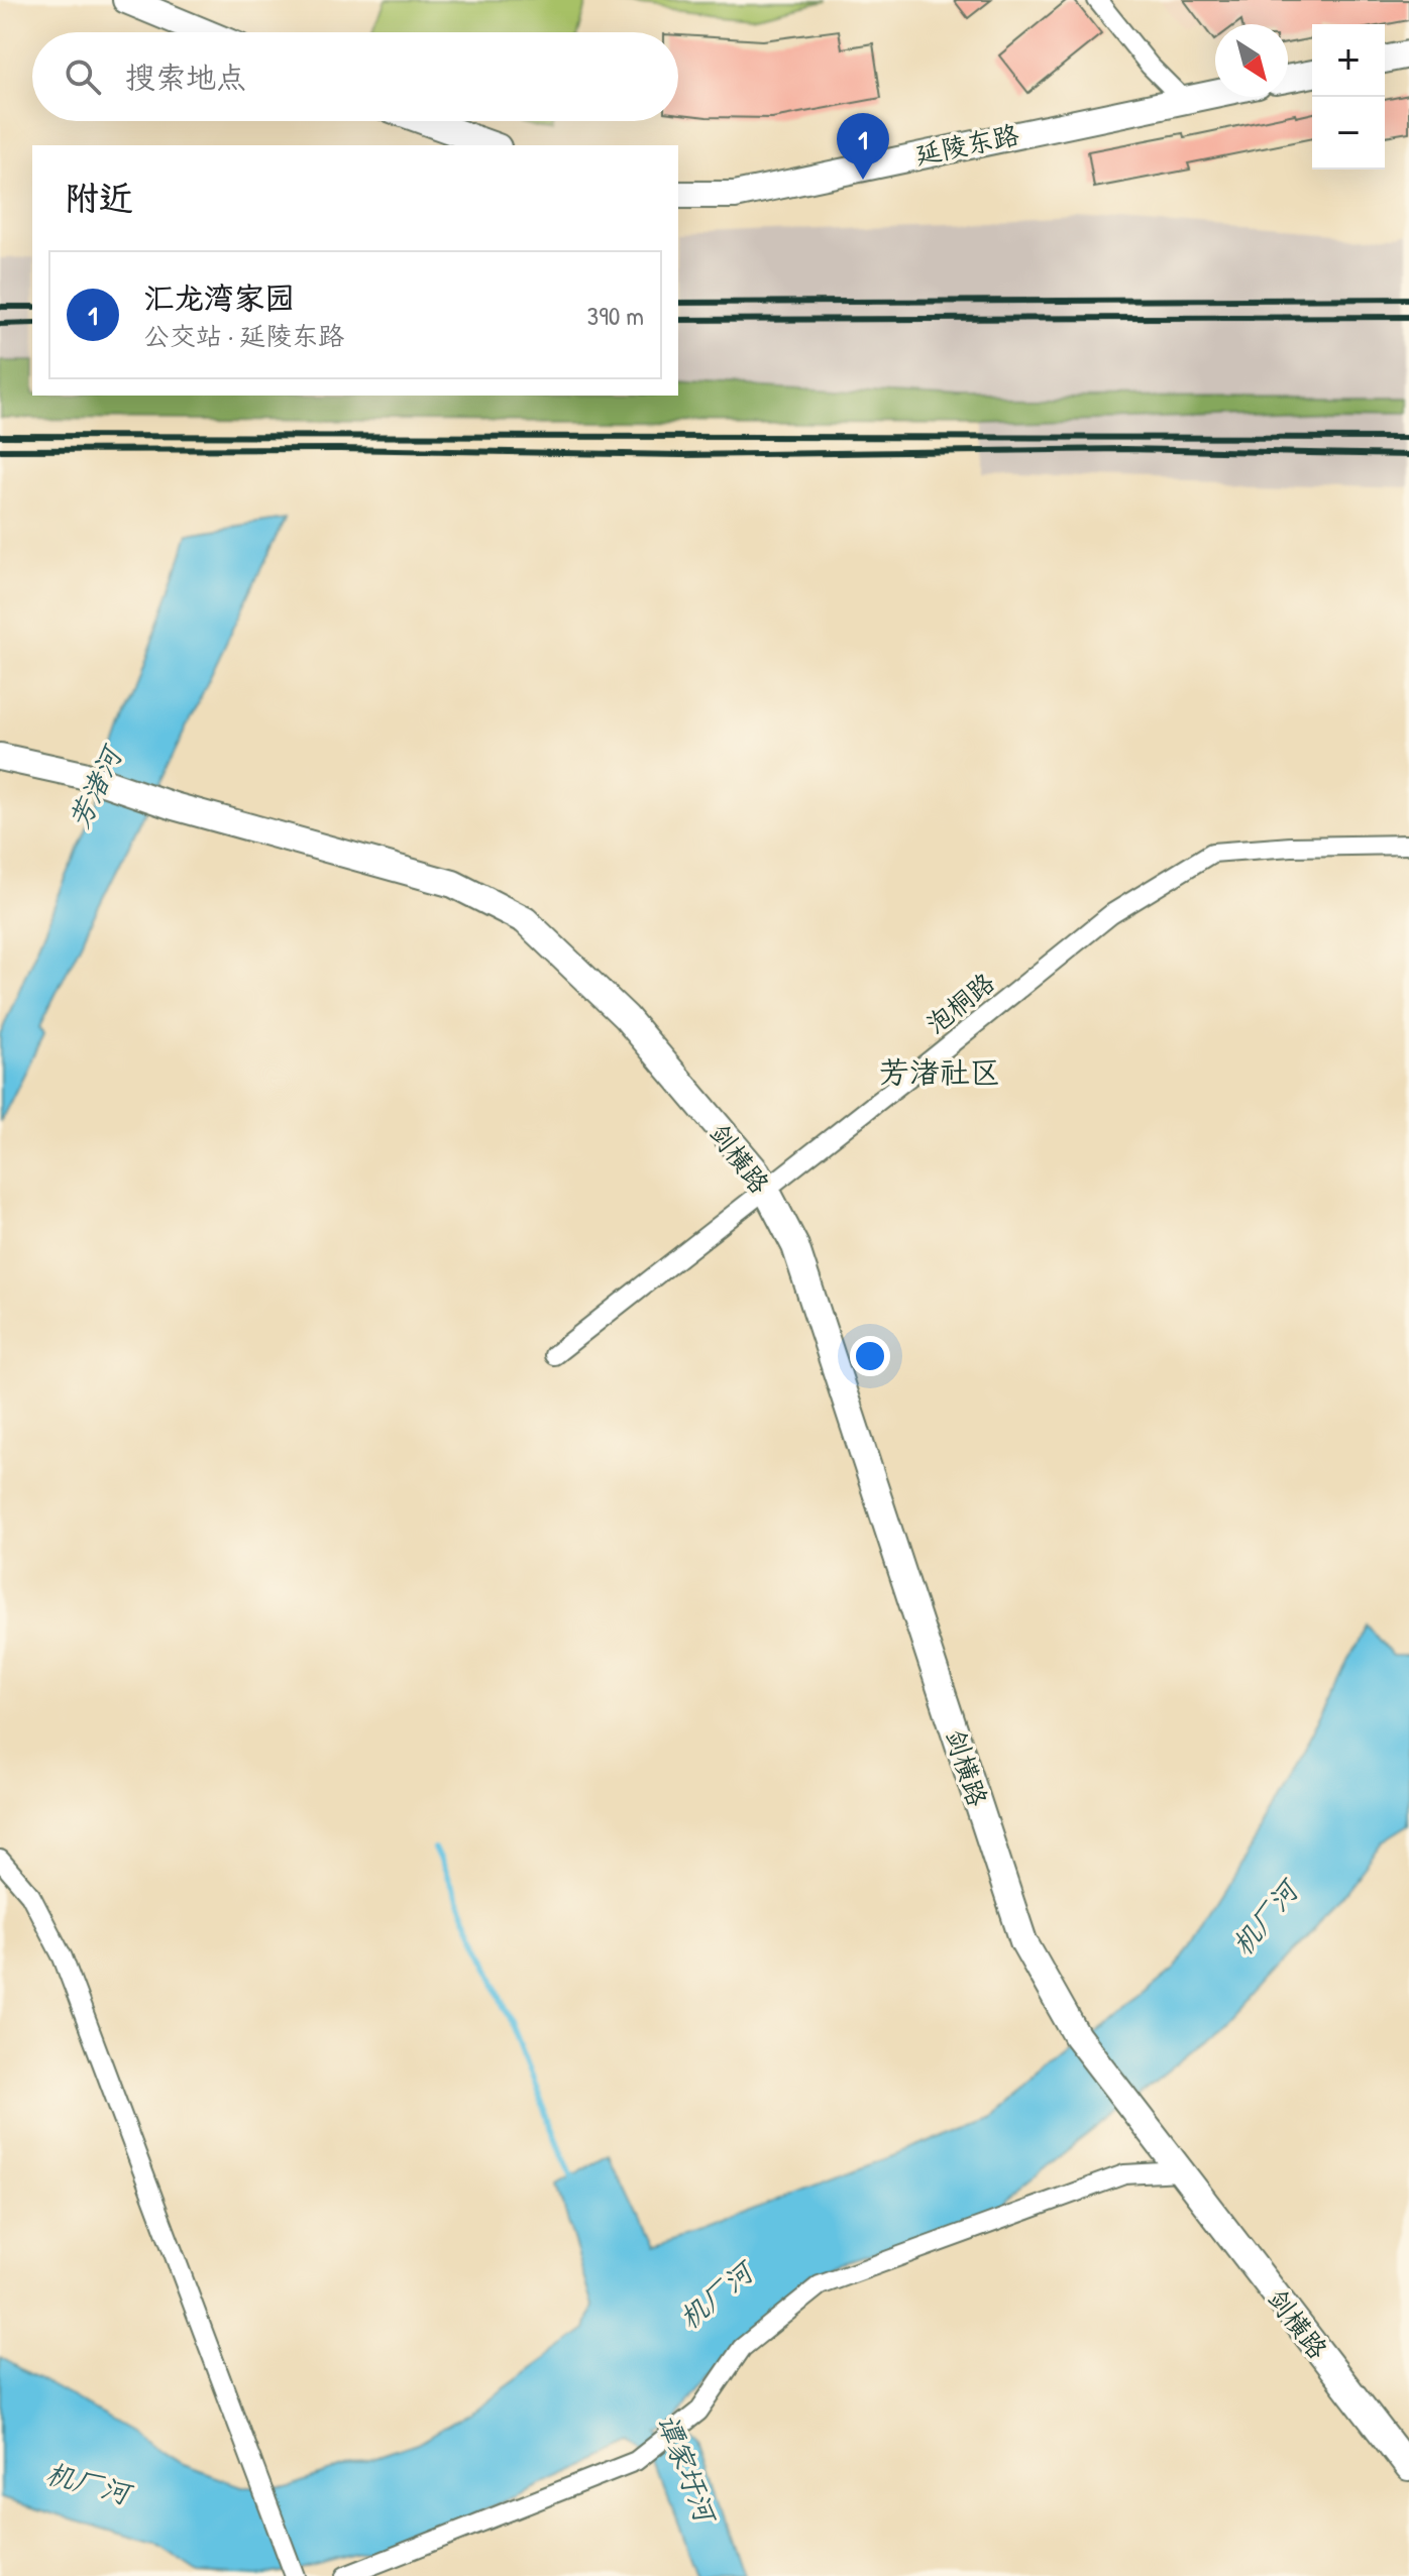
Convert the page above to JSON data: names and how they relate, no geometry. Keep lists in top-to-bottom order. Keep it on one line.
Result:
{"streets":{"street":["延陵东路","泡桐路","剑横路"]},"crossings":[["泡桐路","剑横路"]],"districts":["芳渚社区"],"water":["芳渚河","机厂河","谭家圩河"],"north":"bottom right","page":{"map_buttons":["+","−"],"search":"搜索地点","pins":"1","heading":"附近","list":[{"mark":"1","name":"汇龙湾家园","note":"公交站 · 延陵东路","value":"390 m"}]}}
